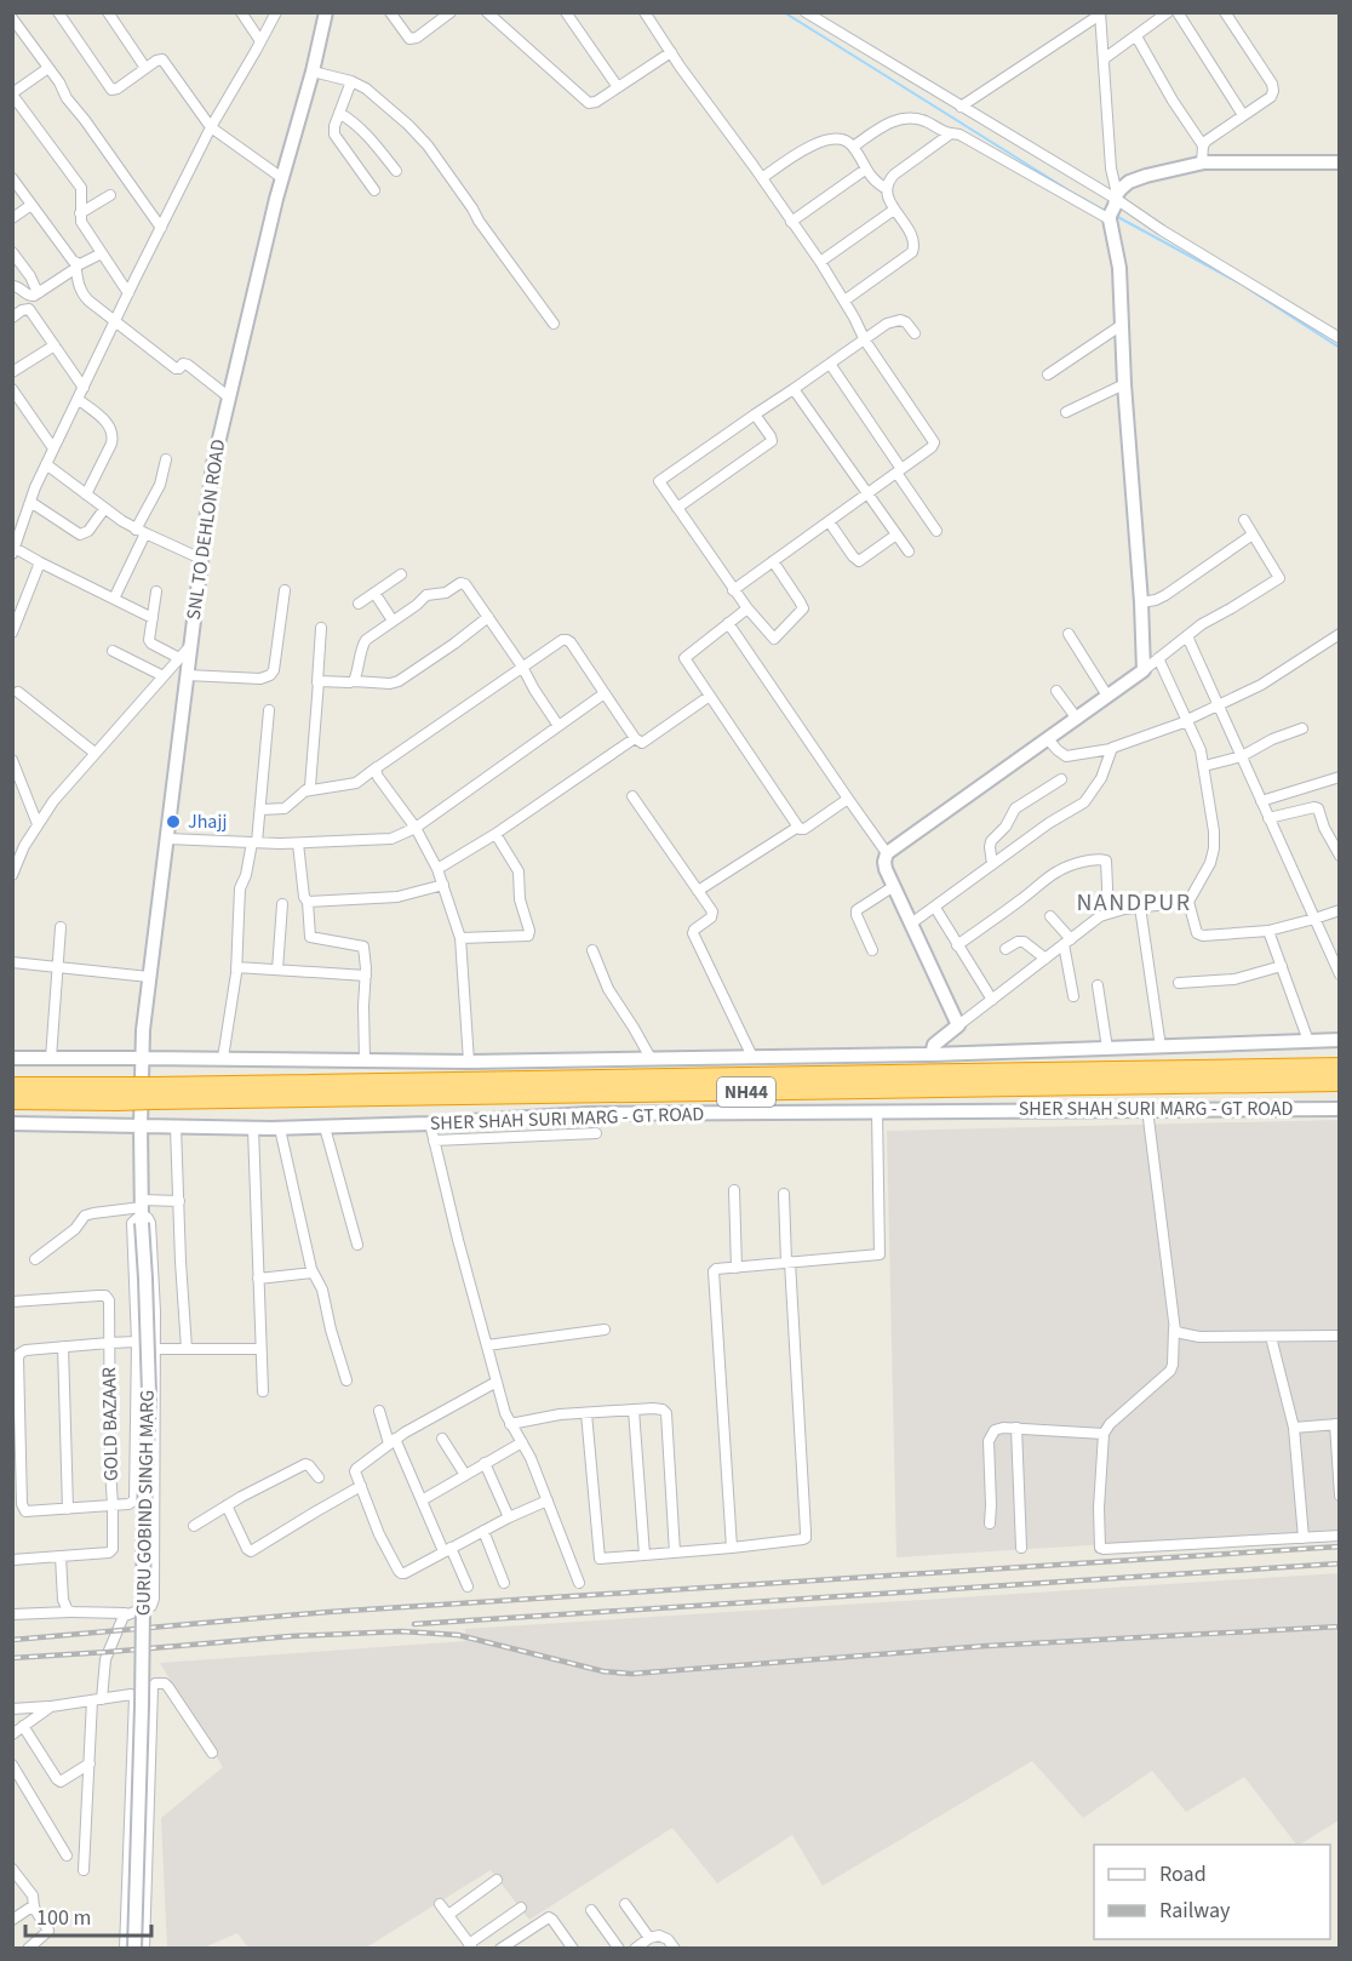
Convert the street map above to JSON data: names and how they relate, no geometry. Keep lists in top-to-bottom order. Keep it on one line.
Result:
{"streets":{"highway":["NH44","SHER SHAH SURI MARG - GT ROAD"],"street":["SNL TO DEHLON ROAD","GOLD BAZAAR","GURU GOBIND SINGH MARG"]},"crossings":[["SNL TO DEHLON ROAD","GURU GOBIND SINGH MARG"],["SHER SHAH SURI MARG - GT ROAD","GURU GOBIND SINGH MARG"]],"districts":["NANDPUR"],"places":["Jhajj"],"legend":["Road","Railway"],"scale_bar":"100 m"}
